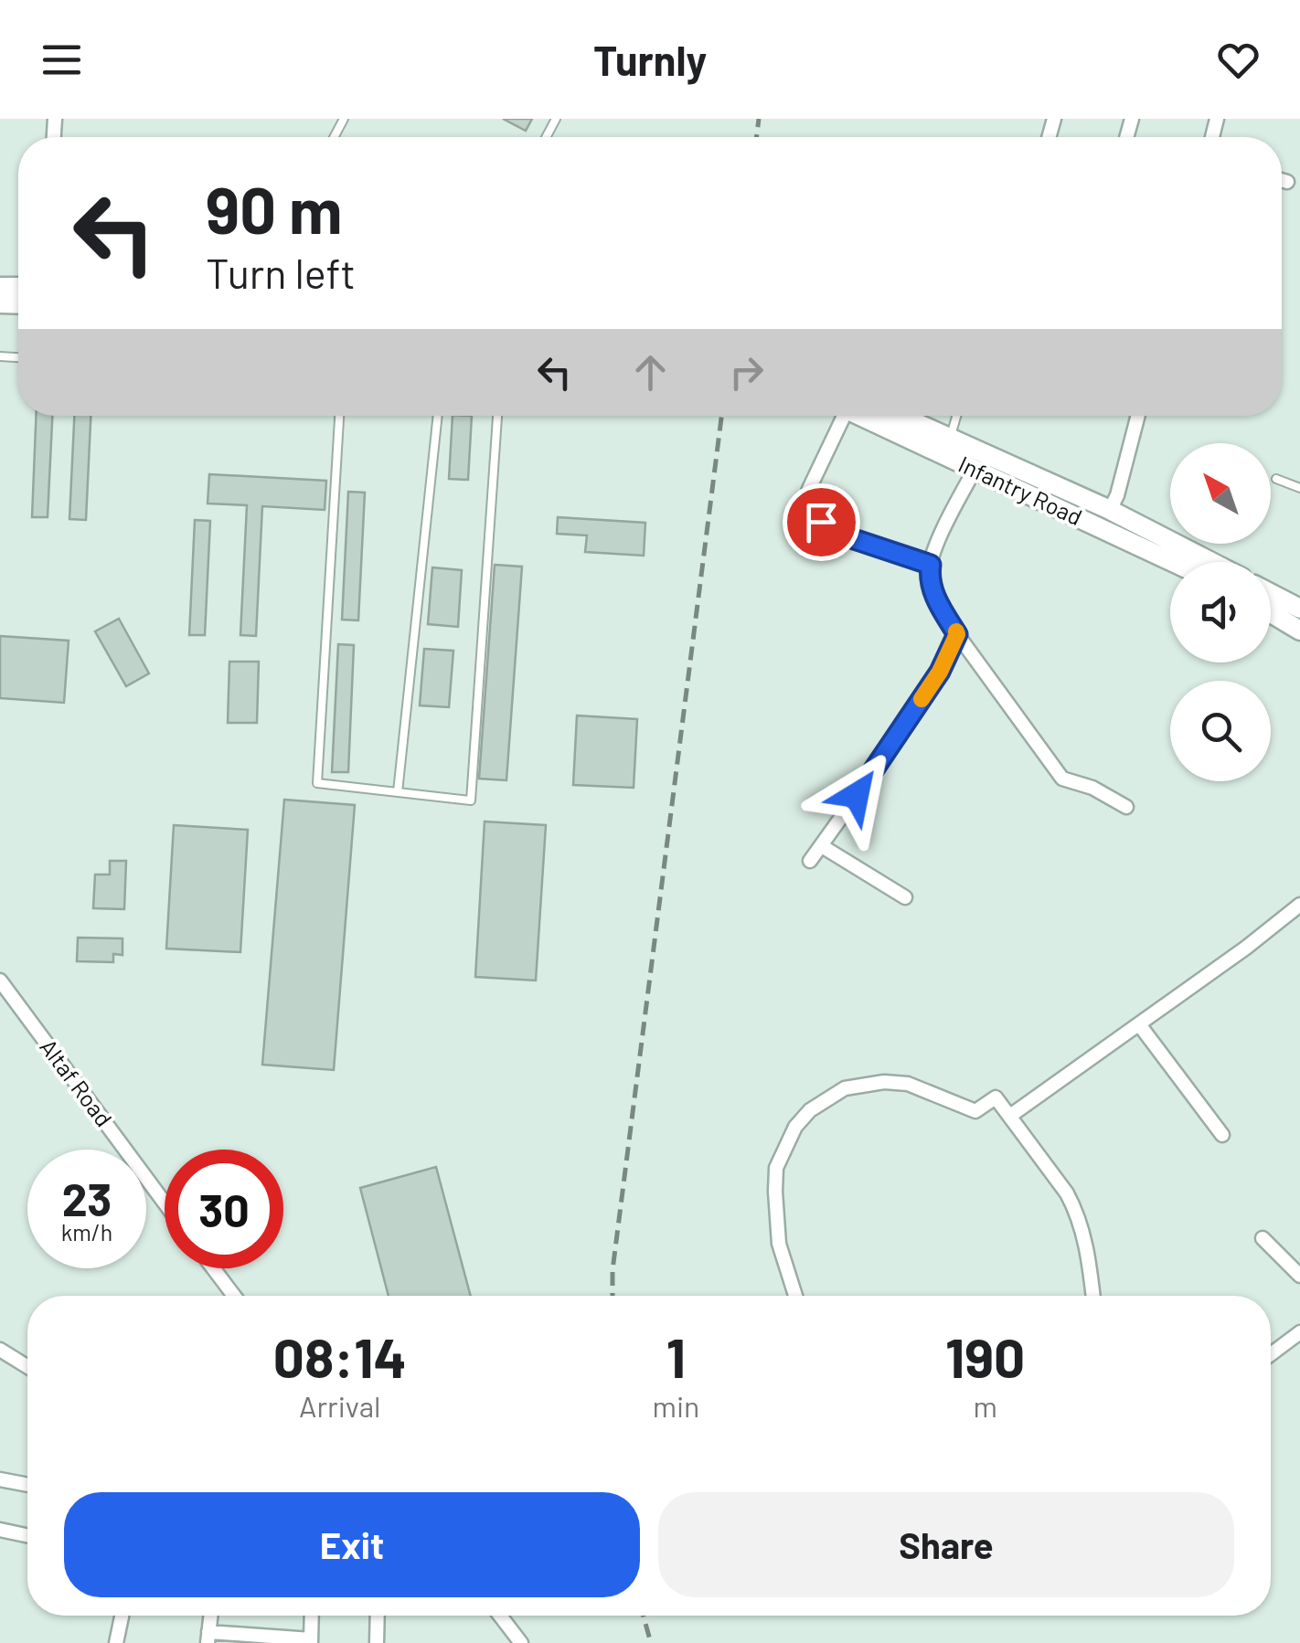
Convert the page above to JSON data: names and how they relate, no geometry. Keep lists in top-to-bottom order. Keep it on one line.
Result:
{"streets":{"main road":["Infantry Road"],"street":["Altaf Road"]},"north":"top left","page":{"header":"Turnly","turn":["90 m","Turn left"],"speed":"23 km/h","limit":"30","eta":["08:14","Arrival","1","min","190","m"],"buttons":["Exit","Share"]}}
